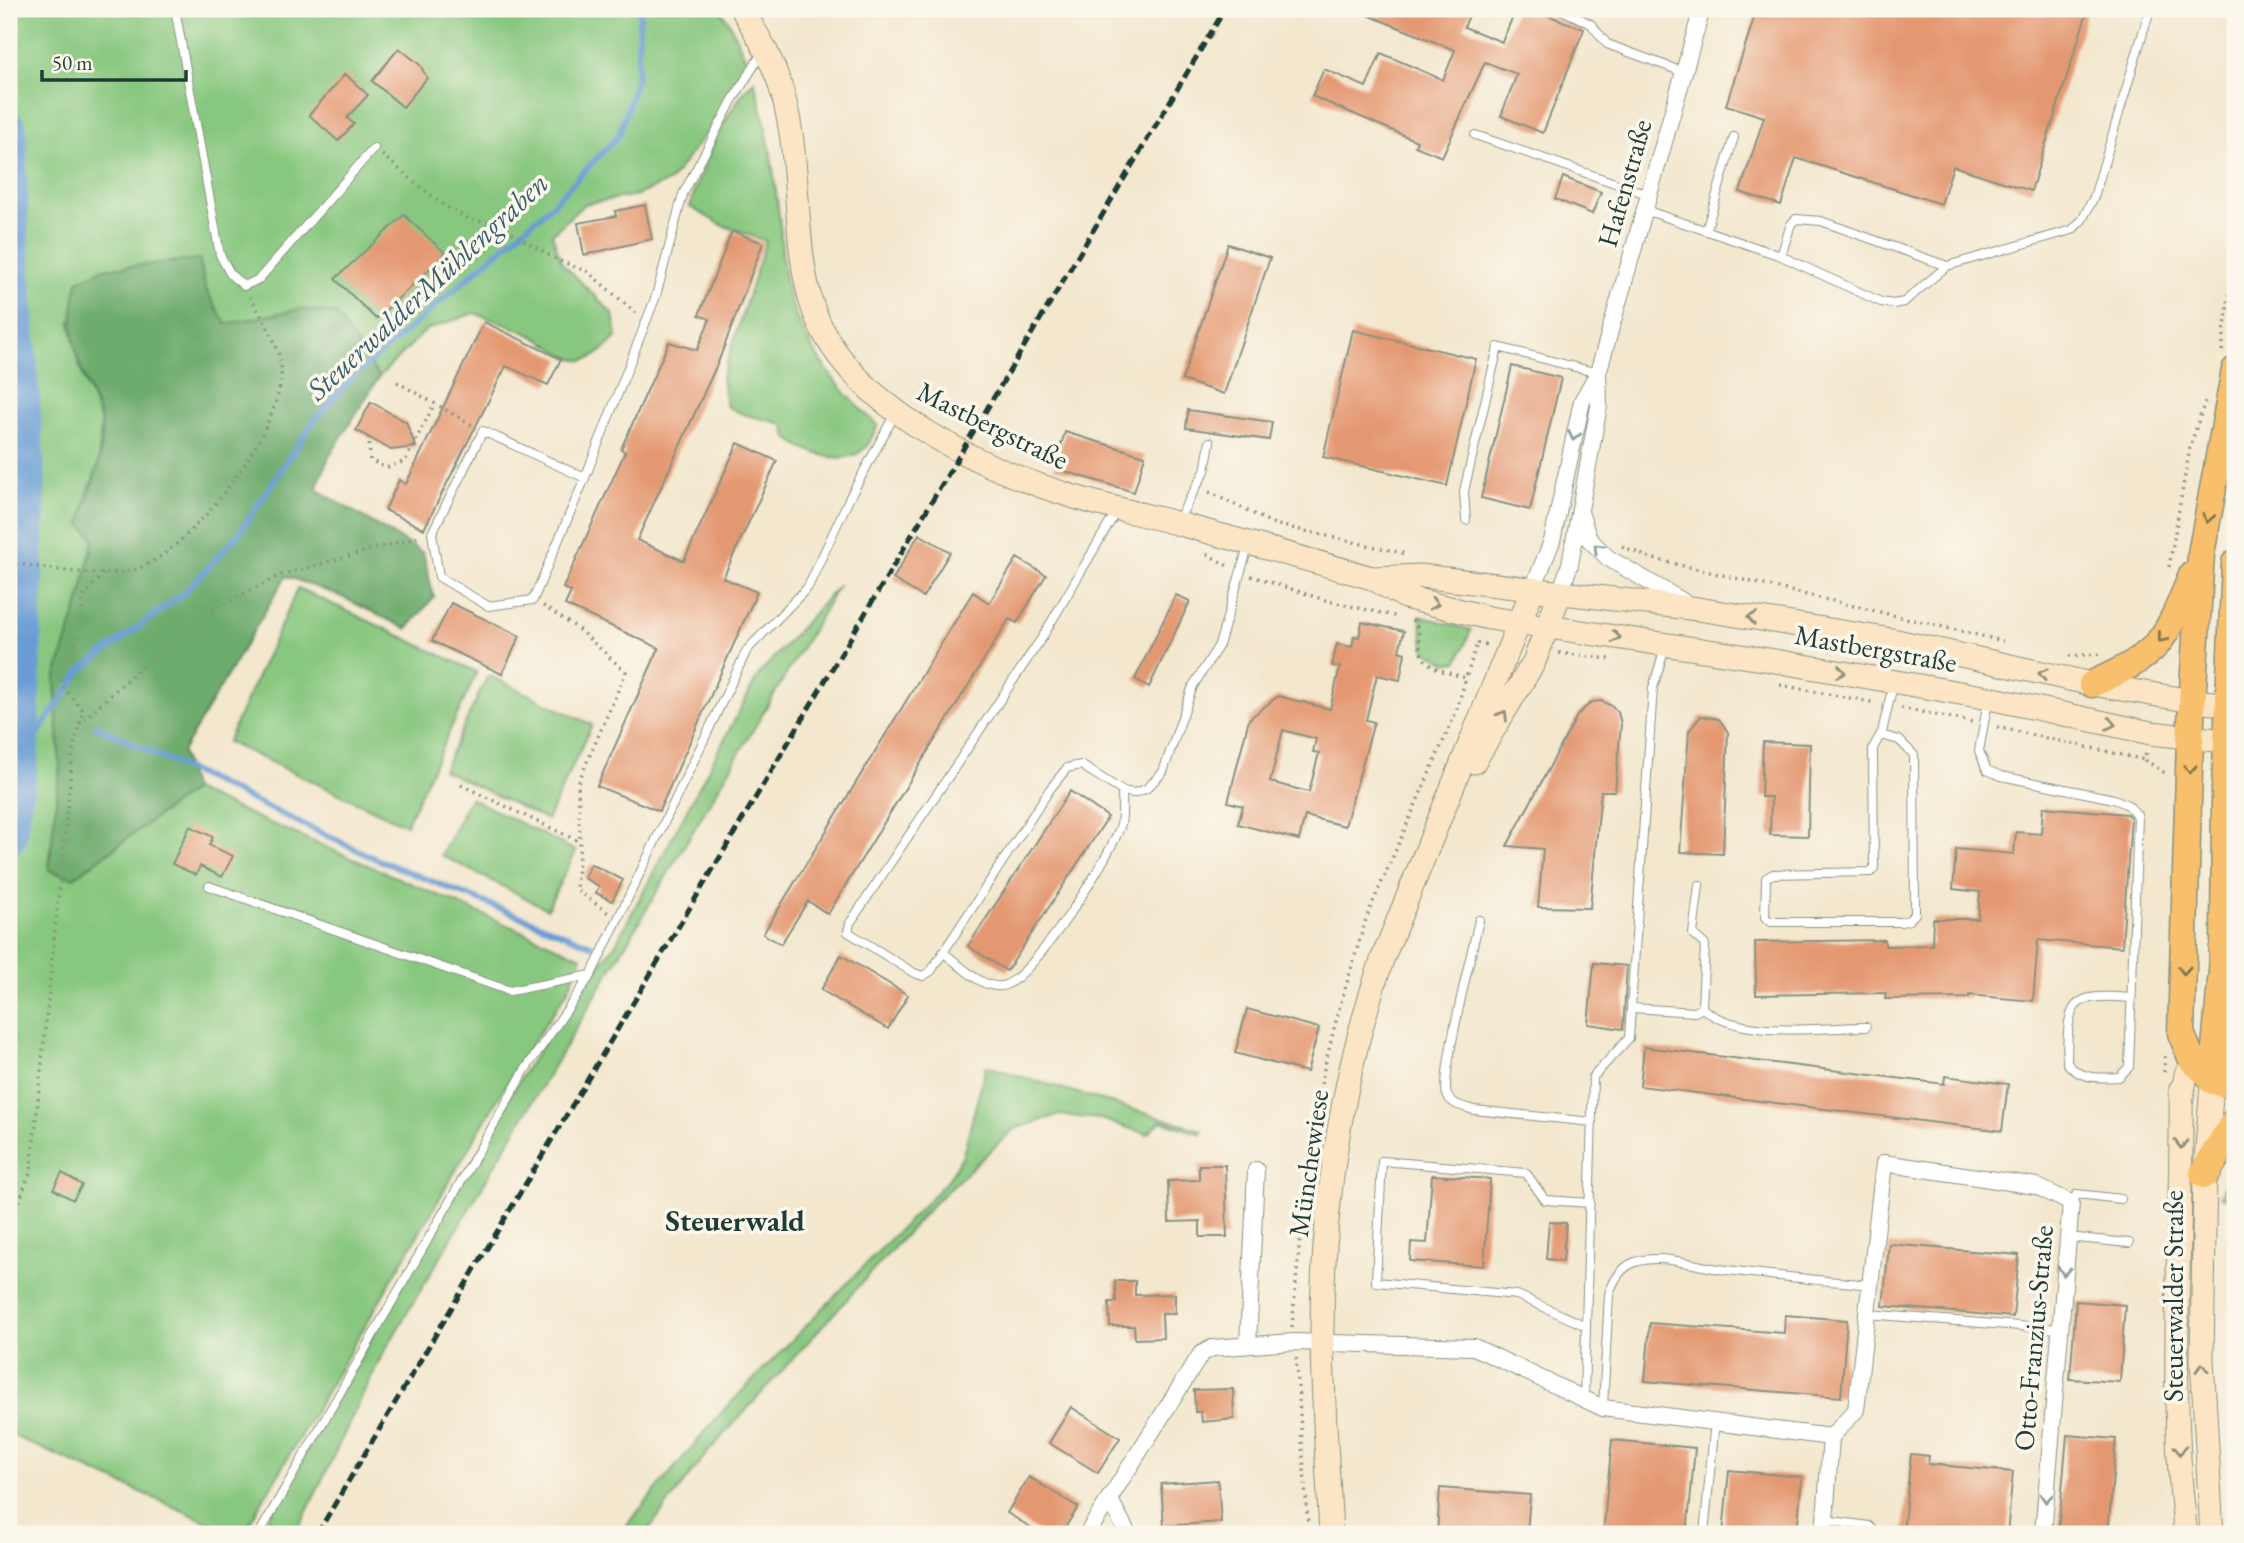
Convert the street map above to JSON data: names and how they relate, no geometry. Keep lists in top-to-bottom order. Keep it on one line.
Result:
{"streets":{"main road":["Mastbergstraße","Münchewiese","Steuerwalder Straße"],"street":["Hafenstraße","Otto-Franzius-Straße"]},"crossings":[["Hafenstraße","Mastbergstraße"],["Mastbergstraße","Münchewiese"],["Mastbergstraße","Steuerwalder Straße"]],"one_way":["Otto-Franzius-Straße"],"districts":["Steuerwald"],"water":["SteuerwalderMühlengraben"],"scale_bar":"50 m"}
